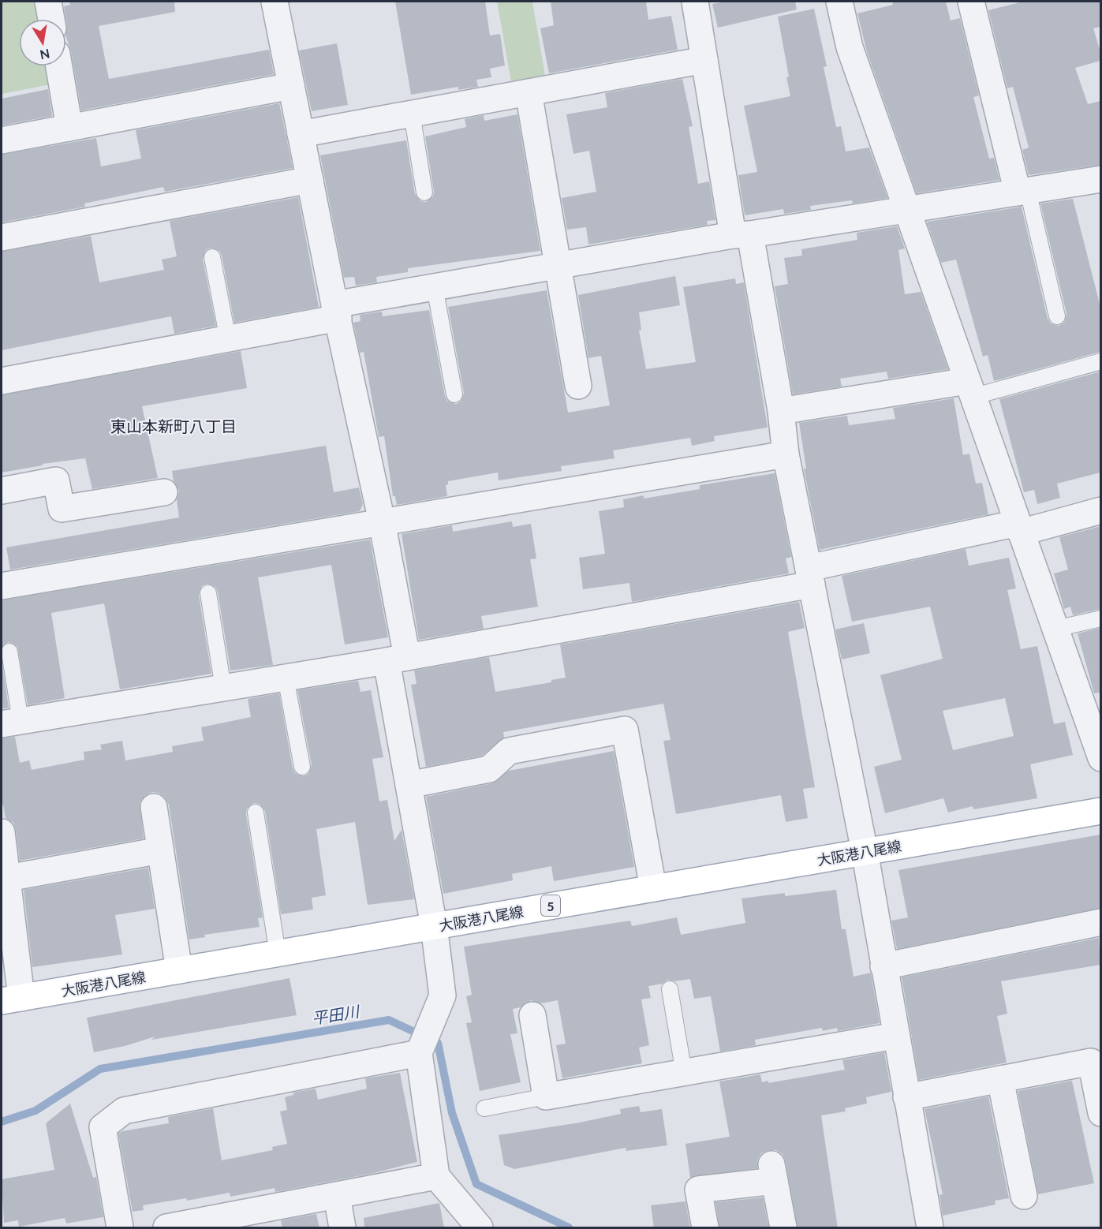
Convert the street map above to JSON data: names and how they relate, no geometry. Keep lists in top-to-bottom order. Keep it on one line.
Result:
{"streets":{"main road":["大阪港八尾線","5"]},"districts":["東山本新町八丁目"],"water":["平田川"],"north":"bottom"}
